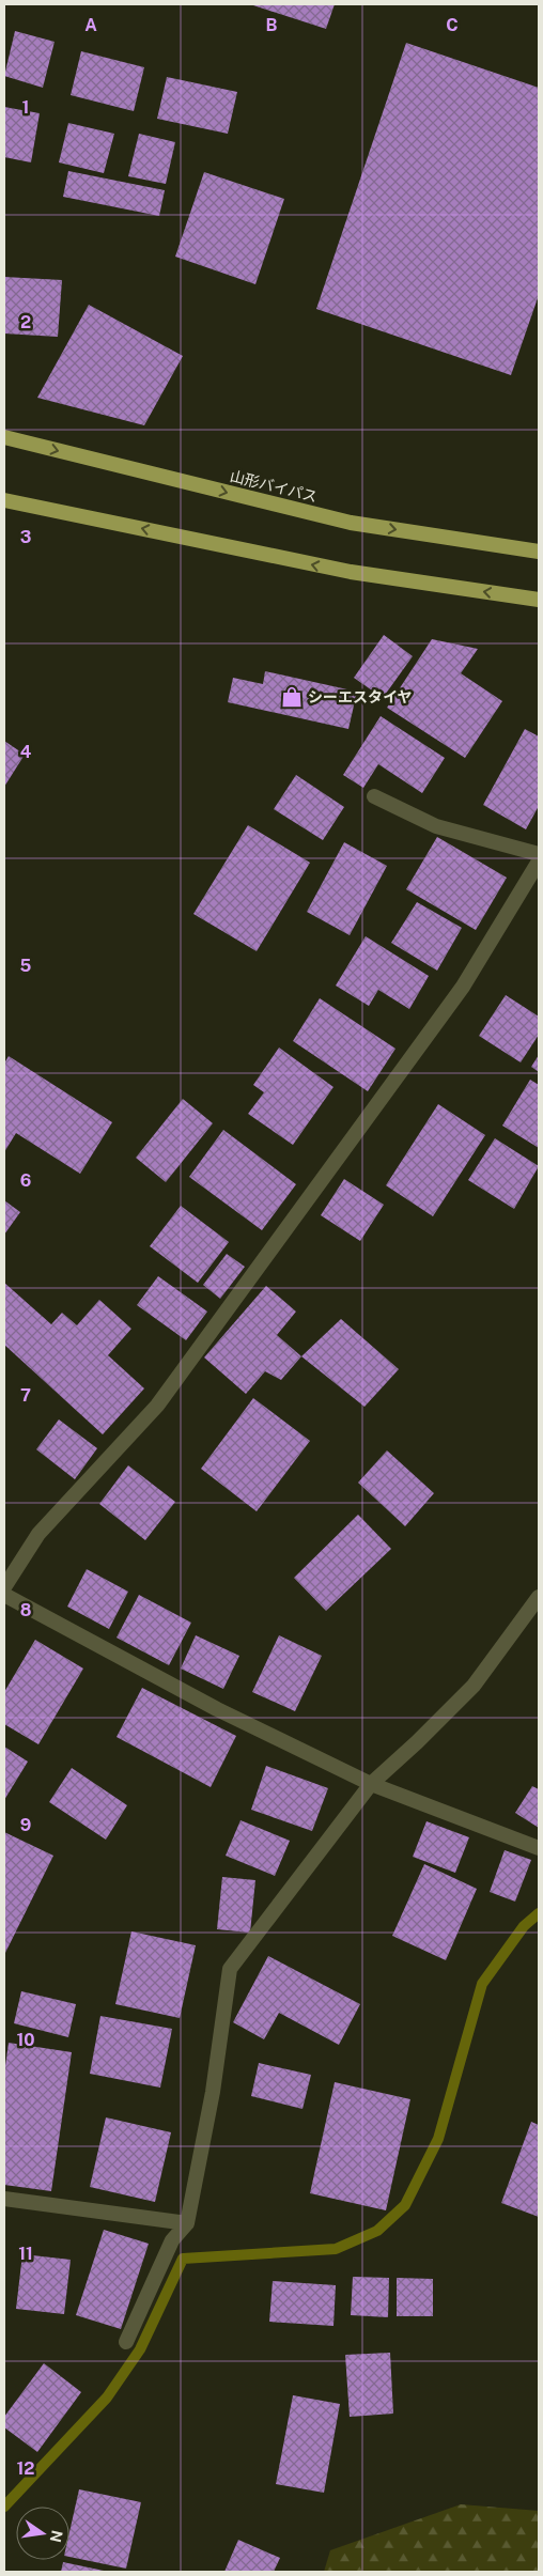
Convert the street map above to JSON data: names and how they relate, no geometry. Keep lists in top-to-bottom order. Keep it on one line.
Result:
{"streets":{"highway":["山形バイパス"]},"places":{"shop":["シーエスタイヤ"]},"north":"right","grid":{"columns":["A","B","C"],"rows":["1","2","3","4","5","6","7","8","9","10","11","12"]}}
